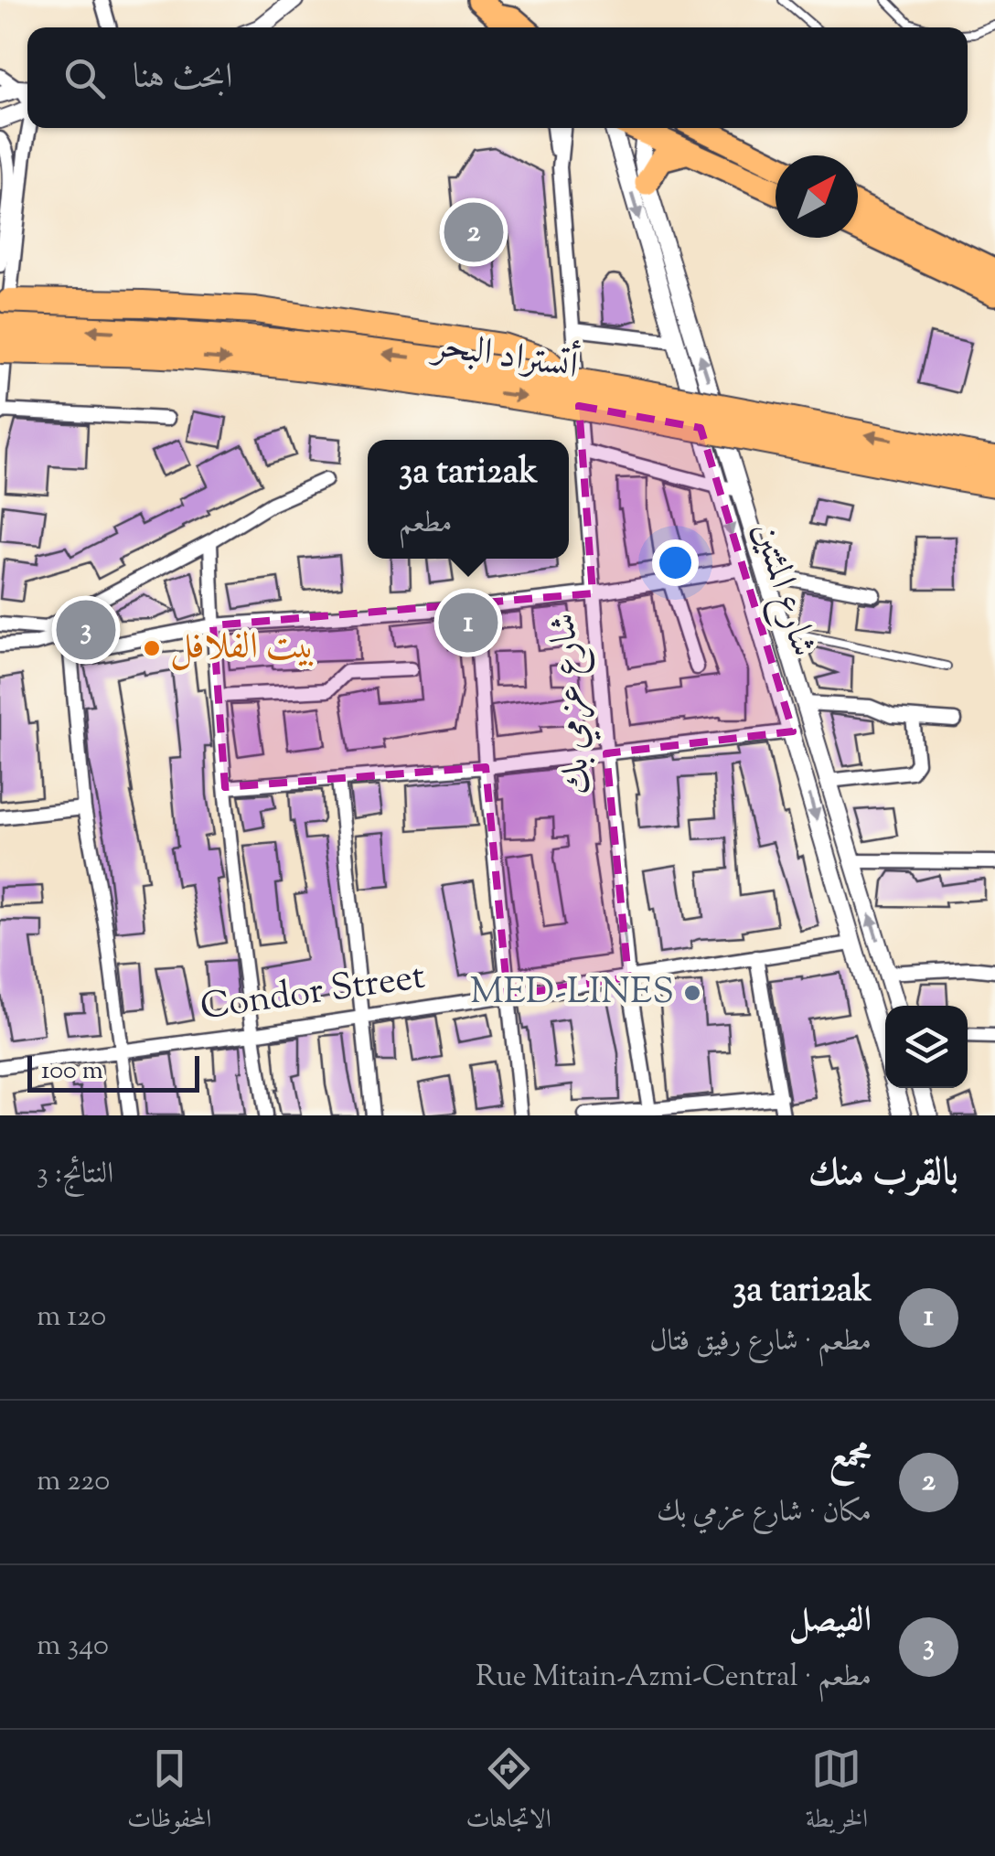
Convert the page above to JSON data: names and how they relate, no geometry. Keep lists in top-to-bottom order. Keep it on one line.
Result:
{"streets":{"highway":["أتستراد البحر"],"street":["شارع المئتين","شارع عزمي بك","Condor Street"]},"crossings":[["شارع المئتين","Condor Street"],["شارع عزمي بك","Condor Street"]],"places":["بيت الفلافل","MED-LINES"],"scale_bar":"100 m","north":"top right","page":{"search":"ابحث هنا","pins":["2","1","3"],"popup":["3a tari2ak","مطعم"],"scale":"100 m","heading":["بالقرب منك","النتائج: 3"],"list":[{"mark":"1","name":"3a tari2ak","note":"مطعم · شارع رفيق فتال","value":"120 m"},{"mark":"2","name":"مجمع","note":"مكان · شارع عزمي بك","value":"220 m"},{"mark":"3","name":"الفيصل","note":"مطعم · Rue Mitain-Azmi-Central","value":"340 m"}],"nav":["الخريطة","الاتجاهات","المحفوظات"]}}
